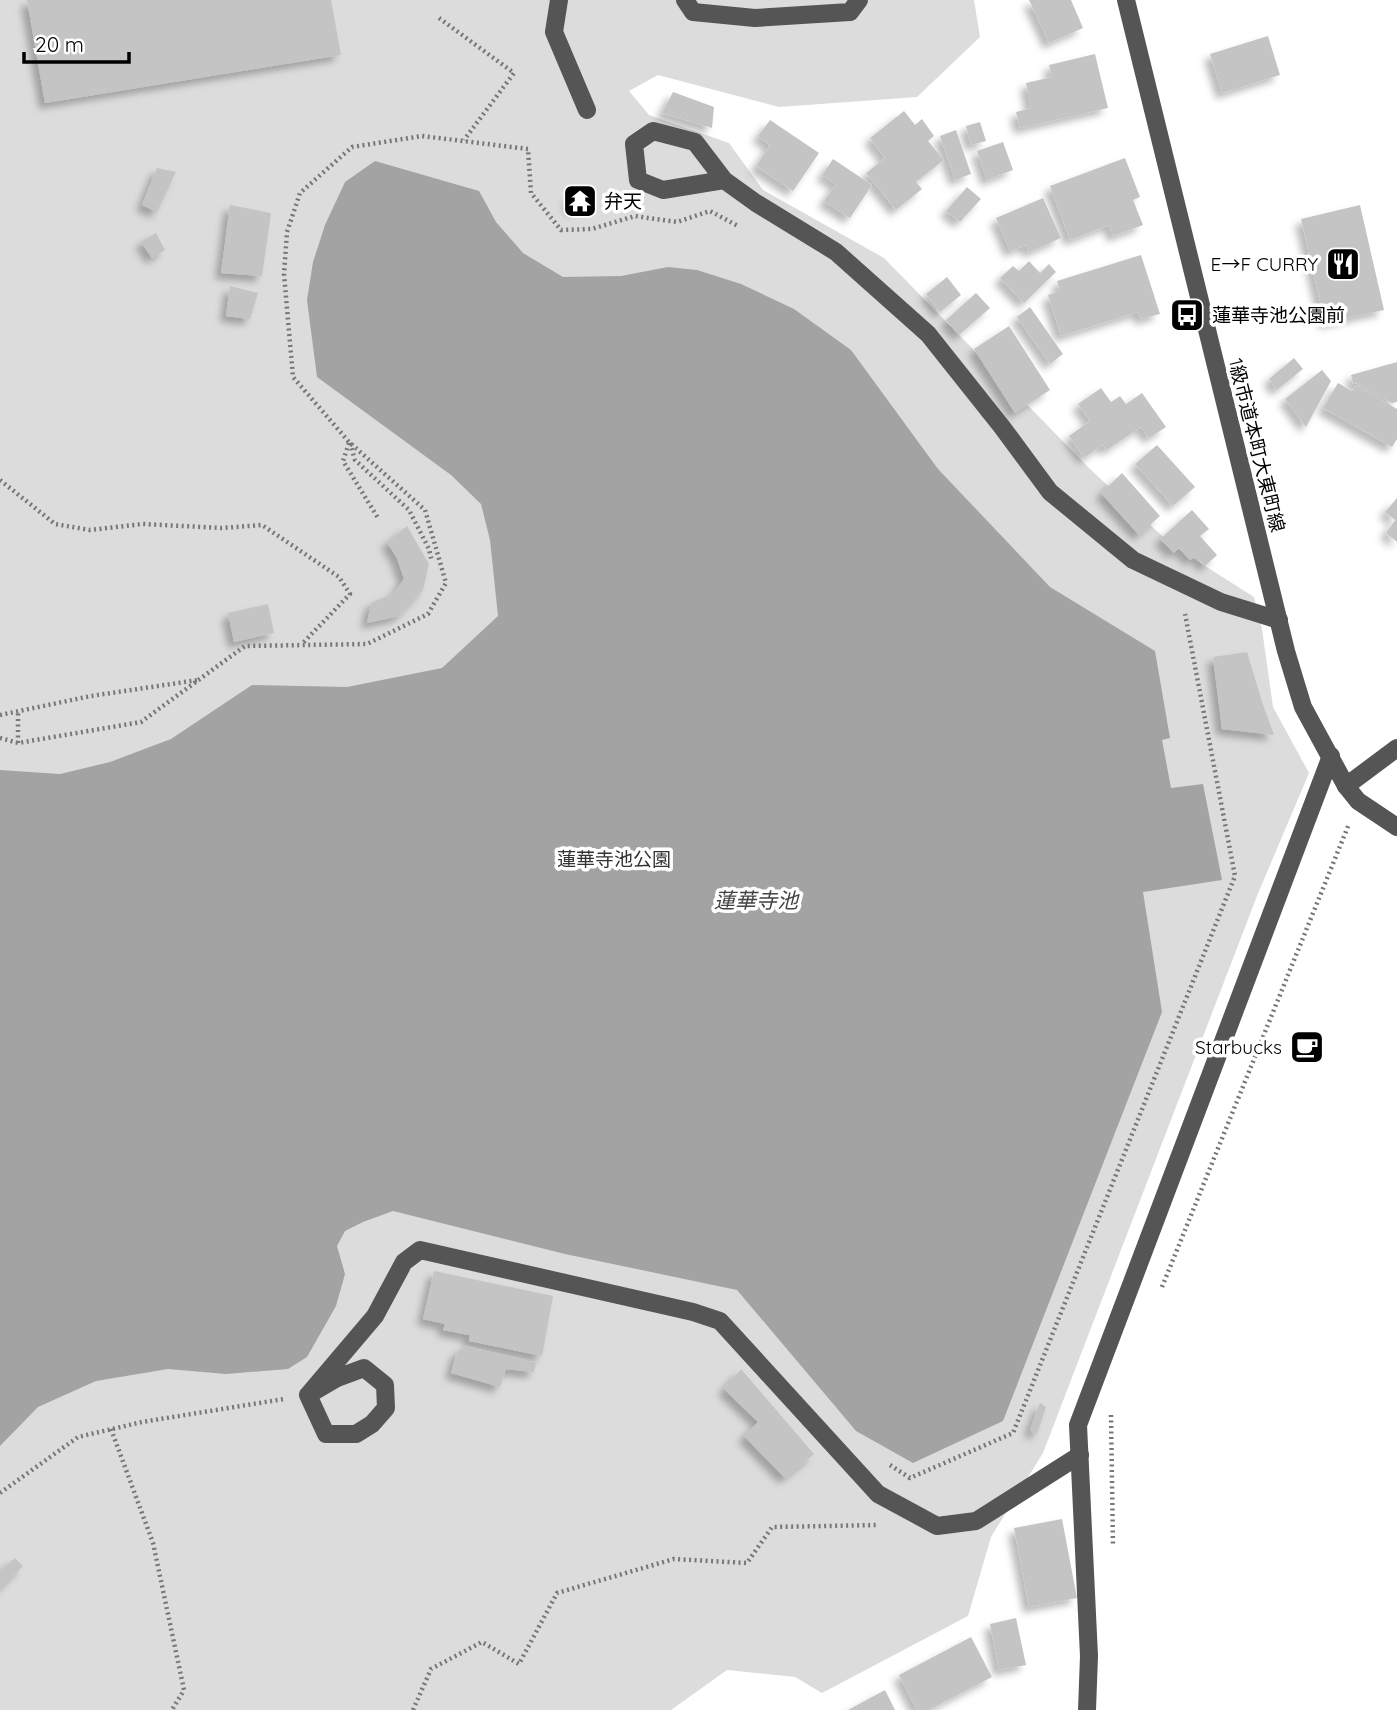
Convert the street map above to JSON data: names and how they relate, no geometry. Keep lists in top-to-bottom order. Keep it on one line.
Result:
{"streets":{"street":["1級市道本町大東町線"]},"water":["蓮華寺池"],"parks":["蓮華寺池公園"],"places":{"temple":["弁天"],"restaurant":["E→F CURRY"],"bus stop":["蓮華寺池公園前"],"cafe":["Starbucks"]},"scale_bar":"20 m"}
